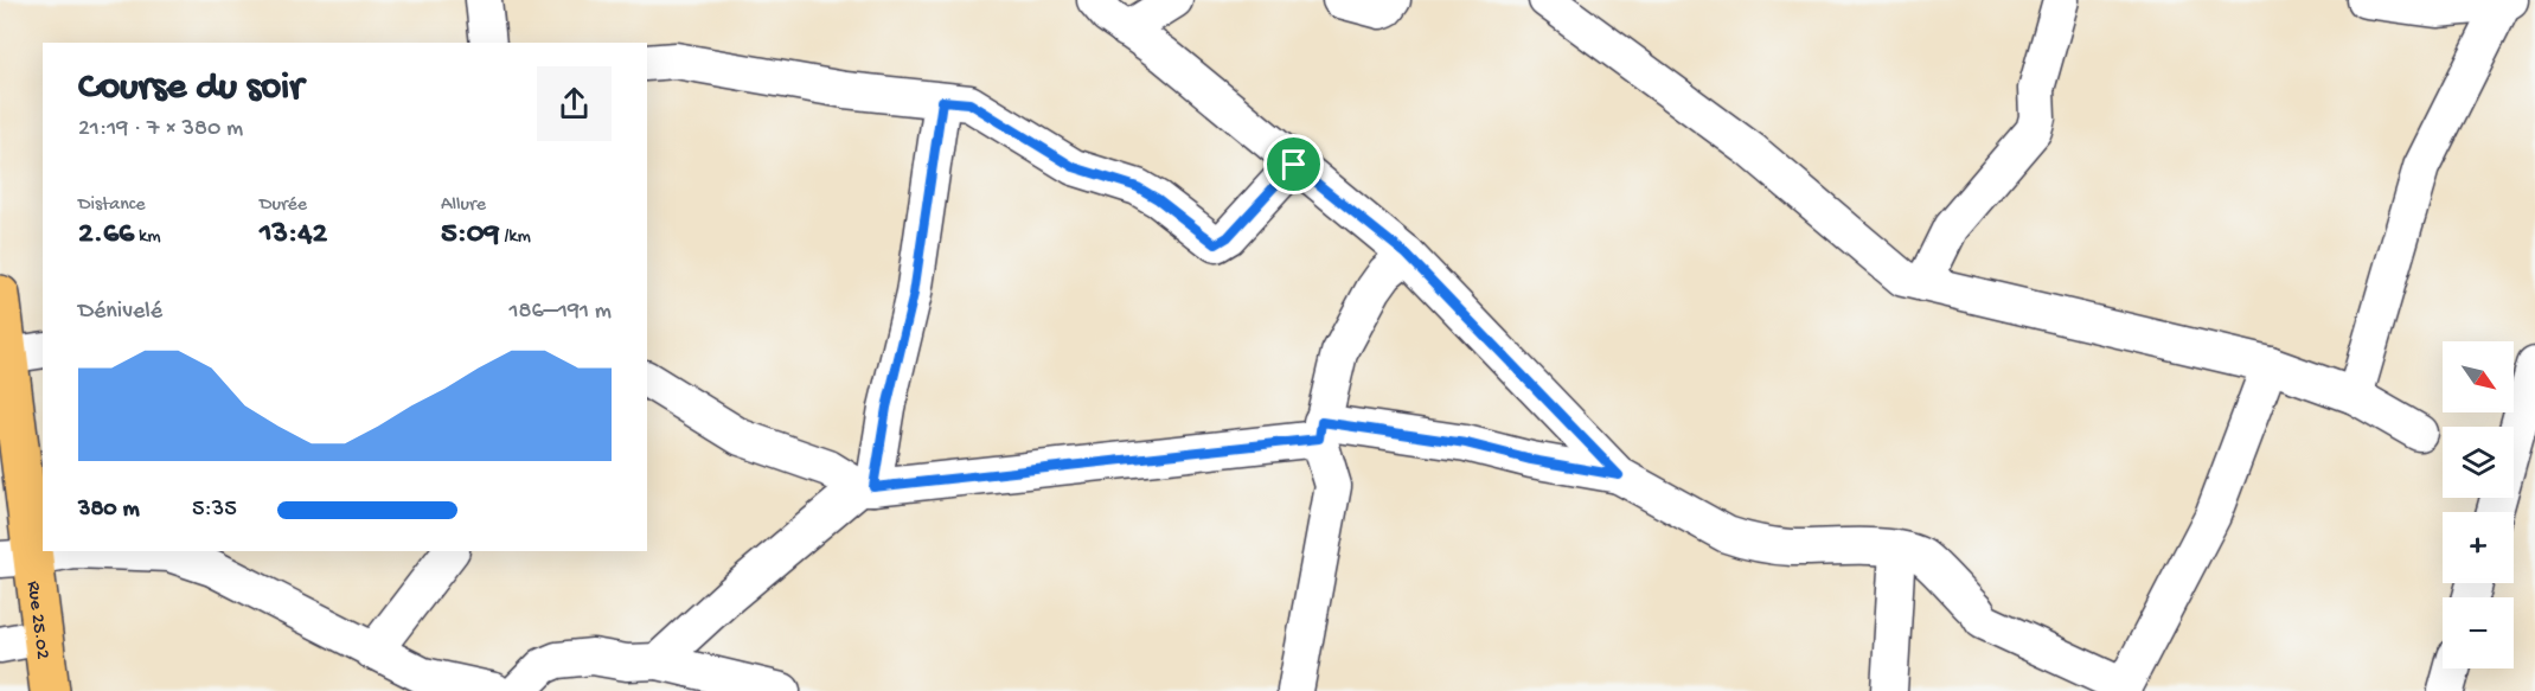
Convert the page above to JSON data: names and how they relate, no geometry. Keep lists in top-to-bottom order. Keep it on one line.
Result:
{"streets":{"main road":["Rue 25.02"]},"north":"bottom right","page":{"heading":["Course du soir","21:19 · 7 × 380 m"],"stats":[["Distance","2.66 km"],["Durée","13:42"],["Allure","5:09 /km"]],"chart":["Dénivelé","186–191 m"],"map_buttons":["+","−"],"list":[{"name":"380 m","note":"5:35"}]}}
